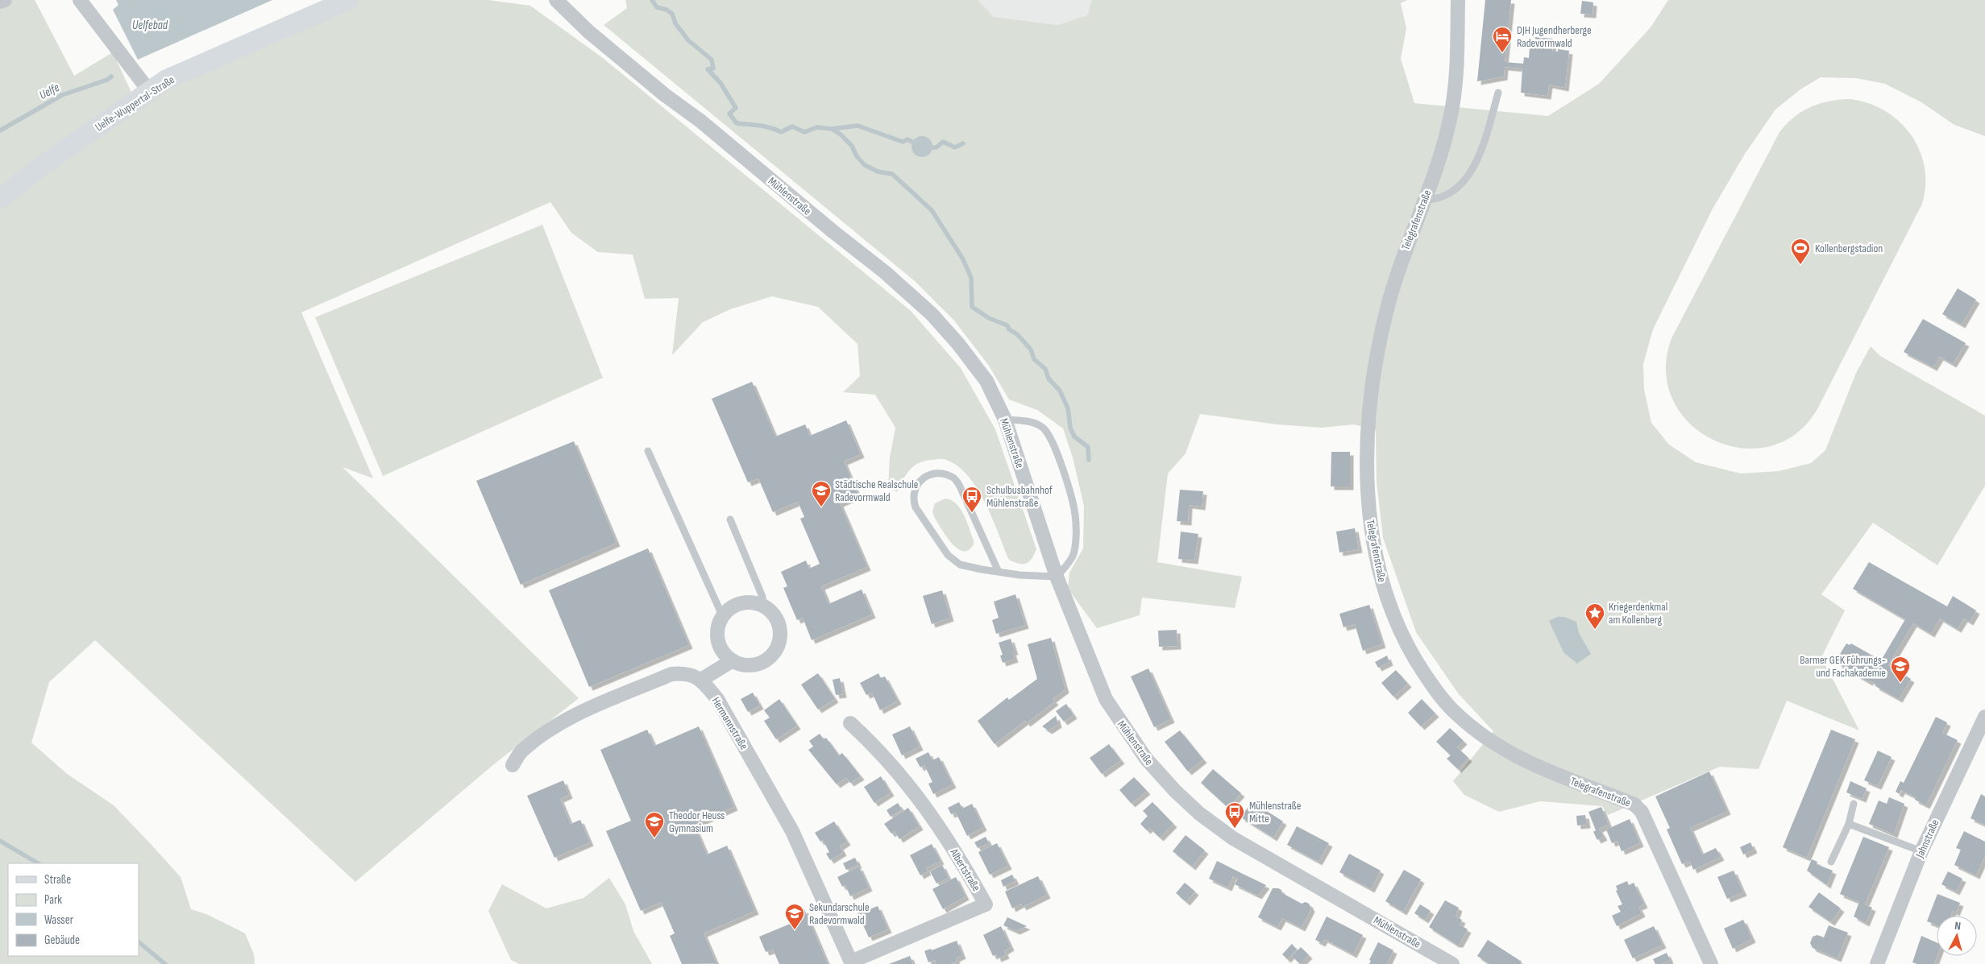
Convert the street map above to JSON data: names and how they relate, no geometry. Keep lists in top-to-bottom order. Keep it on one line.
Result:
{"streets":{"main road":["Uelfe-Wuppertal-Straße"],"street":["Mühlenstraße","Telegrafenstraße","Hermannstraße","Jahnstraße","Albertstraße"]},"crossings":[["Hermannstraße","Albertstraße"]],"water":["Uelfebad","Uelfe"],"places":{"hotel":["DJH Jugendherberge Radevormwald"],"sports":["Kollenbergstadion"],"school or university":["Städtische Realschule Radevormwald","Barmer GEK Führungs- und Fachakademie","Theodor Heuss Gymnasium","Sekundarschule Radevormwald"],"bus stop":["Schulbusbahnhof Mühlenstraße","Mühlenstraße Mitte"],"place":["Kriegerdenkmal am Kollenberg"]},"legend":["Straße","Park","Wasser","Gebäude"],"north":"top"}
